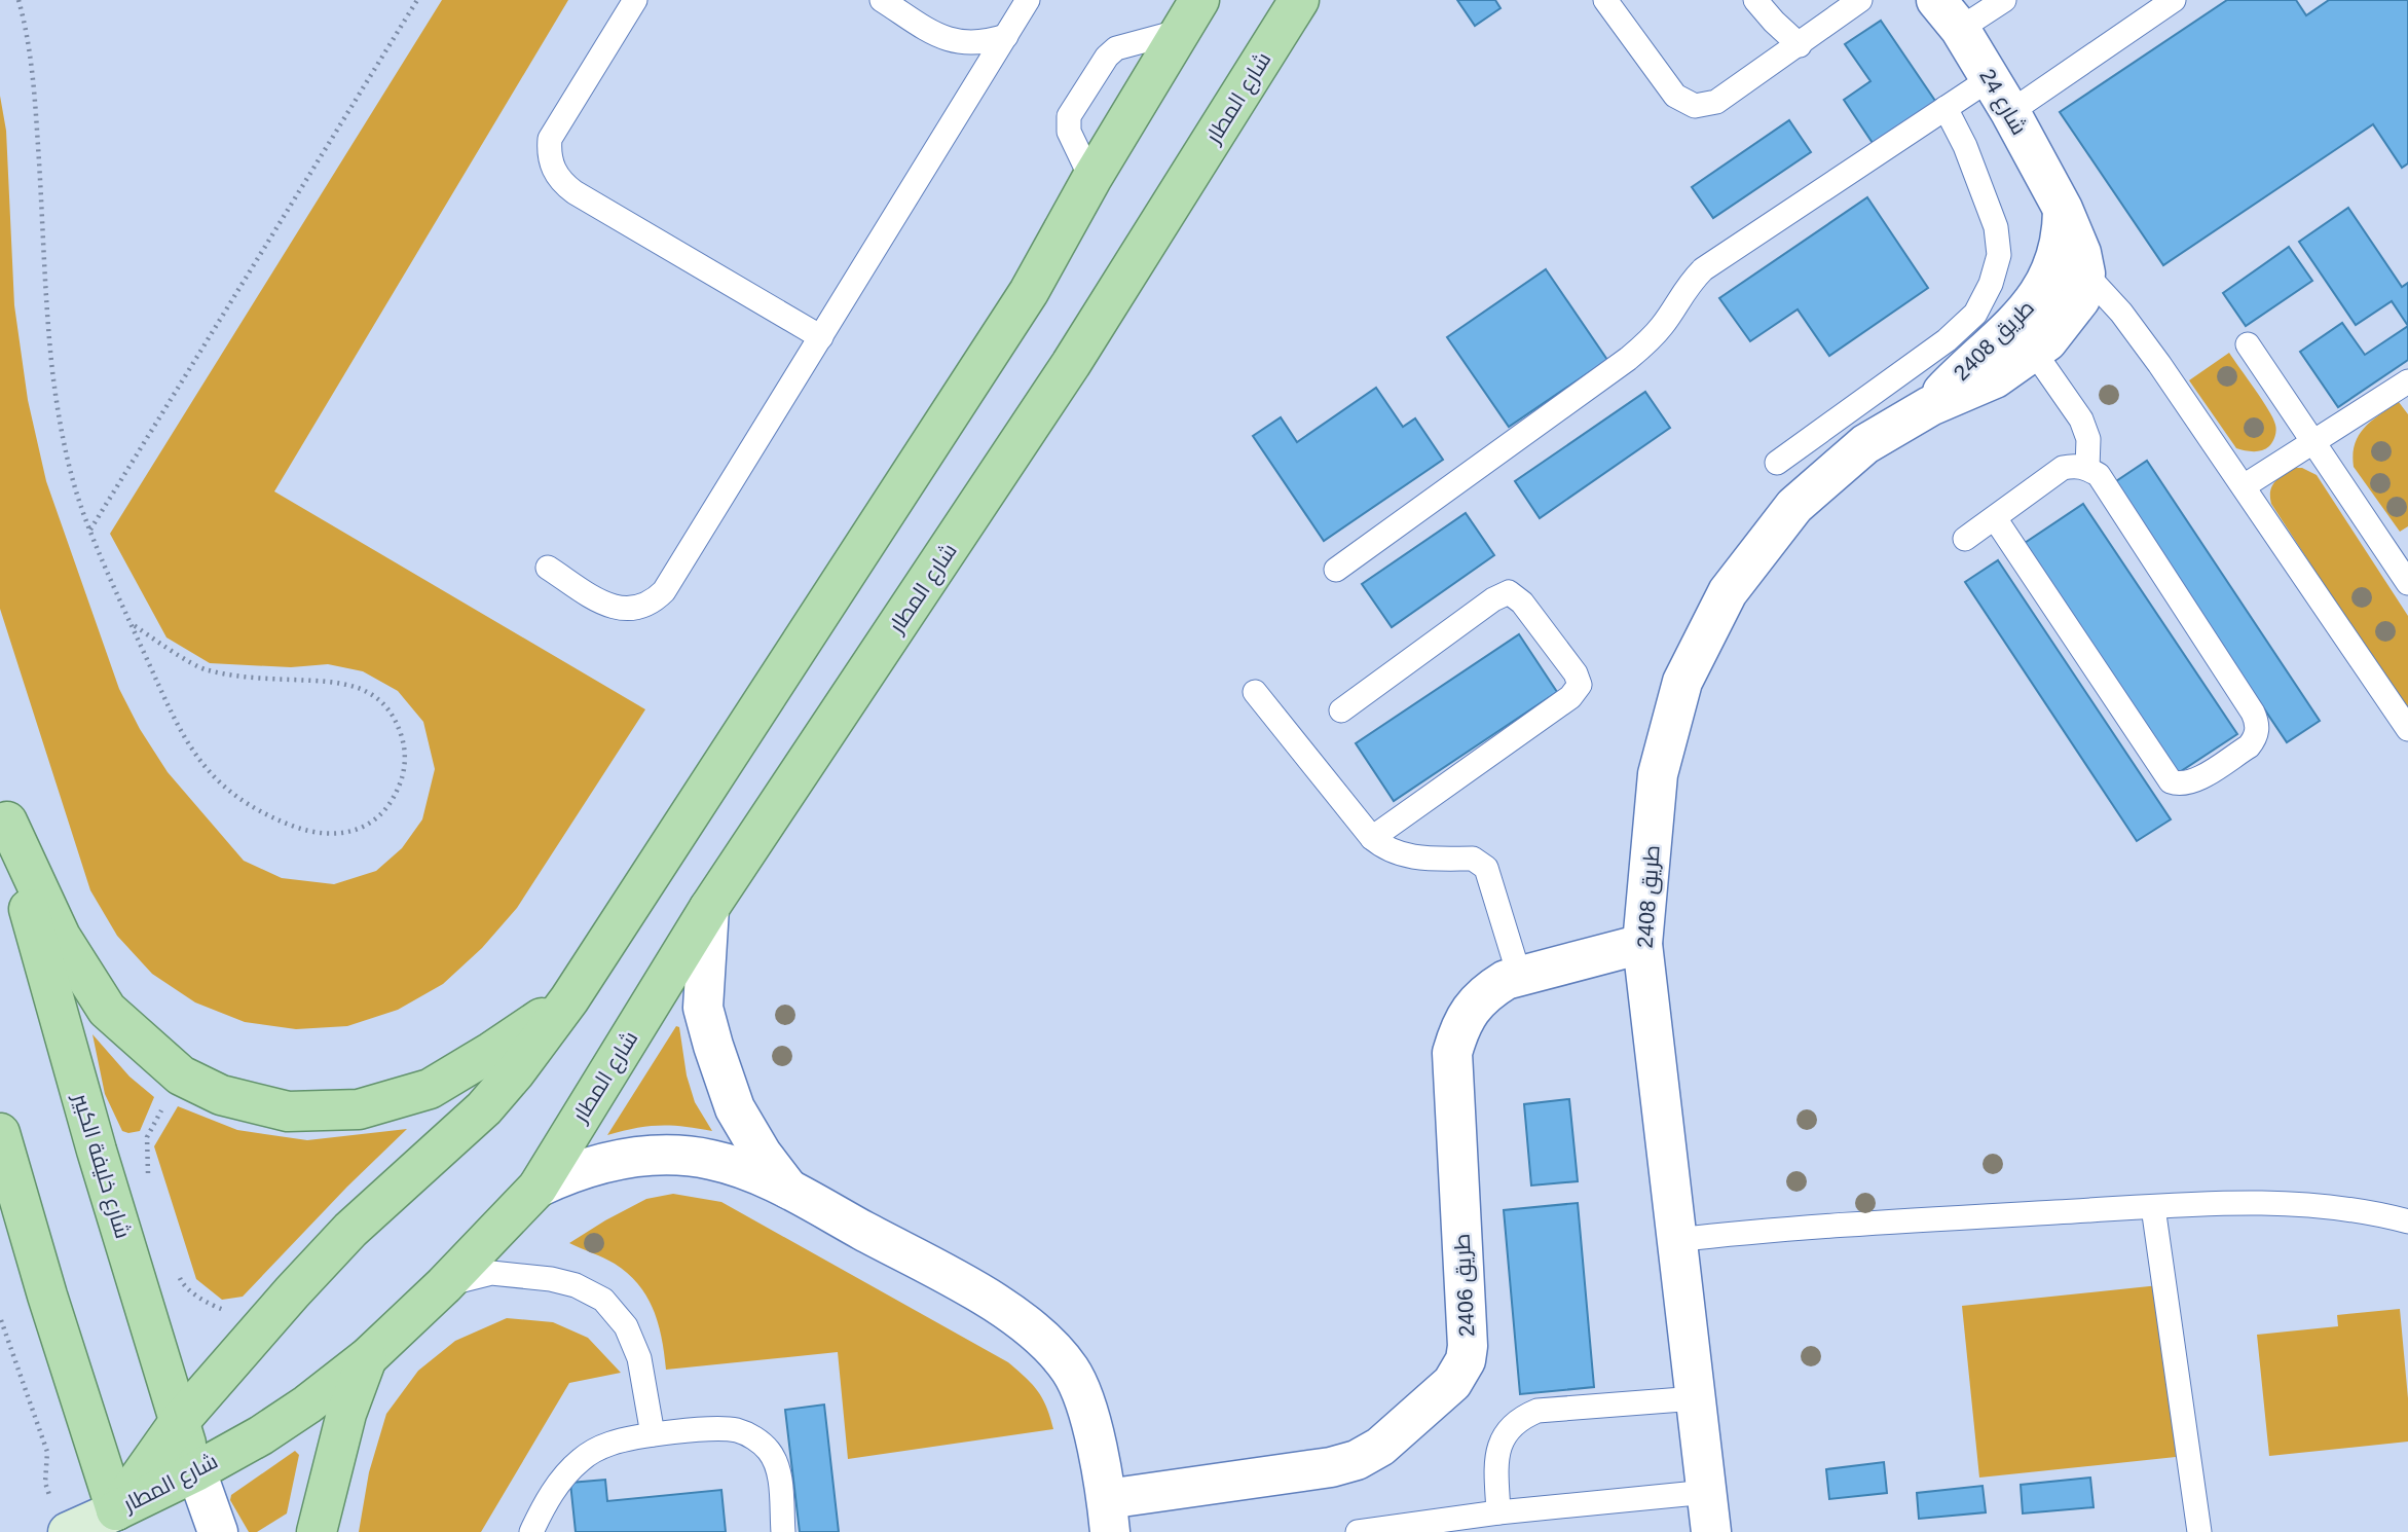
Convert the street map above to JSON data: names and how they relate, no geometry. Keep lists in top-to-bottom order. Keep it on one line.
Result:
{"streets":{"main road":["شارع المطار","شارع خليفة الكبير"],"street":["شارع 24","طريق 2408","طريق 2406"]},"crossings":[["شارع المطار","شارع خليفة الكبير"],["شارع 24","طريق 2408"],["طريق 2408","طريق 2406"]]}
